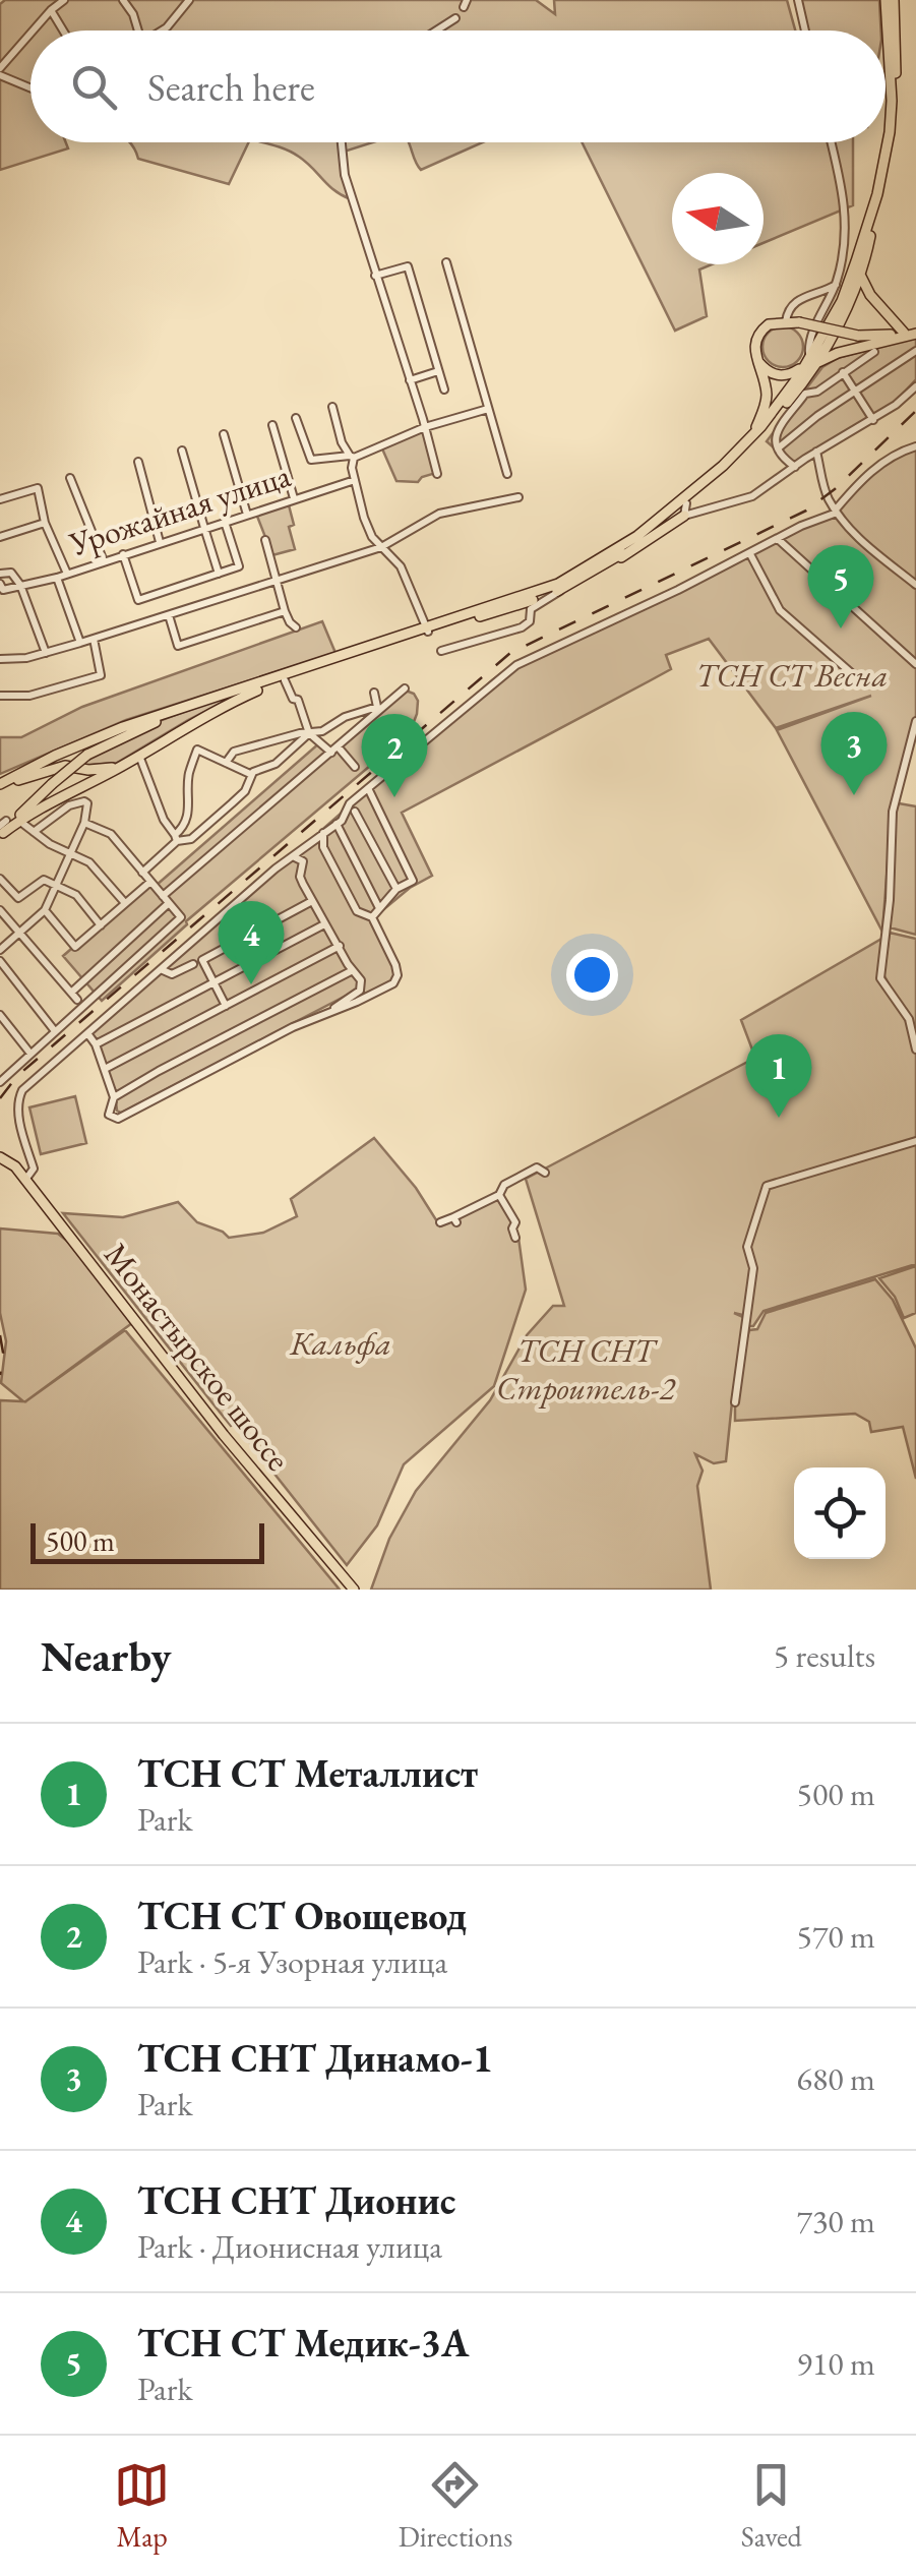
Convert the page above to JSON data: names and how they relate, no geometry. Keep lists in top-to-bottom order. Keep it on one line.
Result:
{"streets":{"main road":["Монастырское шоссе"],"street":["Урожайная улица"]},"parks":["ТСН СТ Весна","Кальфа","ТСН СНТ Строитель-2"],"scale_bar":"500 m","north":"left","page":{"search":"Search here","pins":["5","3","2","4","1"],"scale":"500 m","heading":["Nearby","5 results"],"list":[{"mark":"1","name":"ТСН СТ Металлист","note":"Park","value":"500 m"},{"mark":"2","name":"ТСН СТ Овощевод","note":"Park · 5-я Узорная улица","value":"570 m"},{"mark":"3","name":"ТСН СНТ Динамо-1","note":"Park","value":"680 m"},{"mark":"4","name":"ТСН СНТ Дионис","note":"Park · Дионисная улица","value":"730 m"},{"mark":"5","name":"ТСН СТ Медик-3А","note":"Park","value":"910 m"}],"nav":["Map","Directions","Saved"]}}
